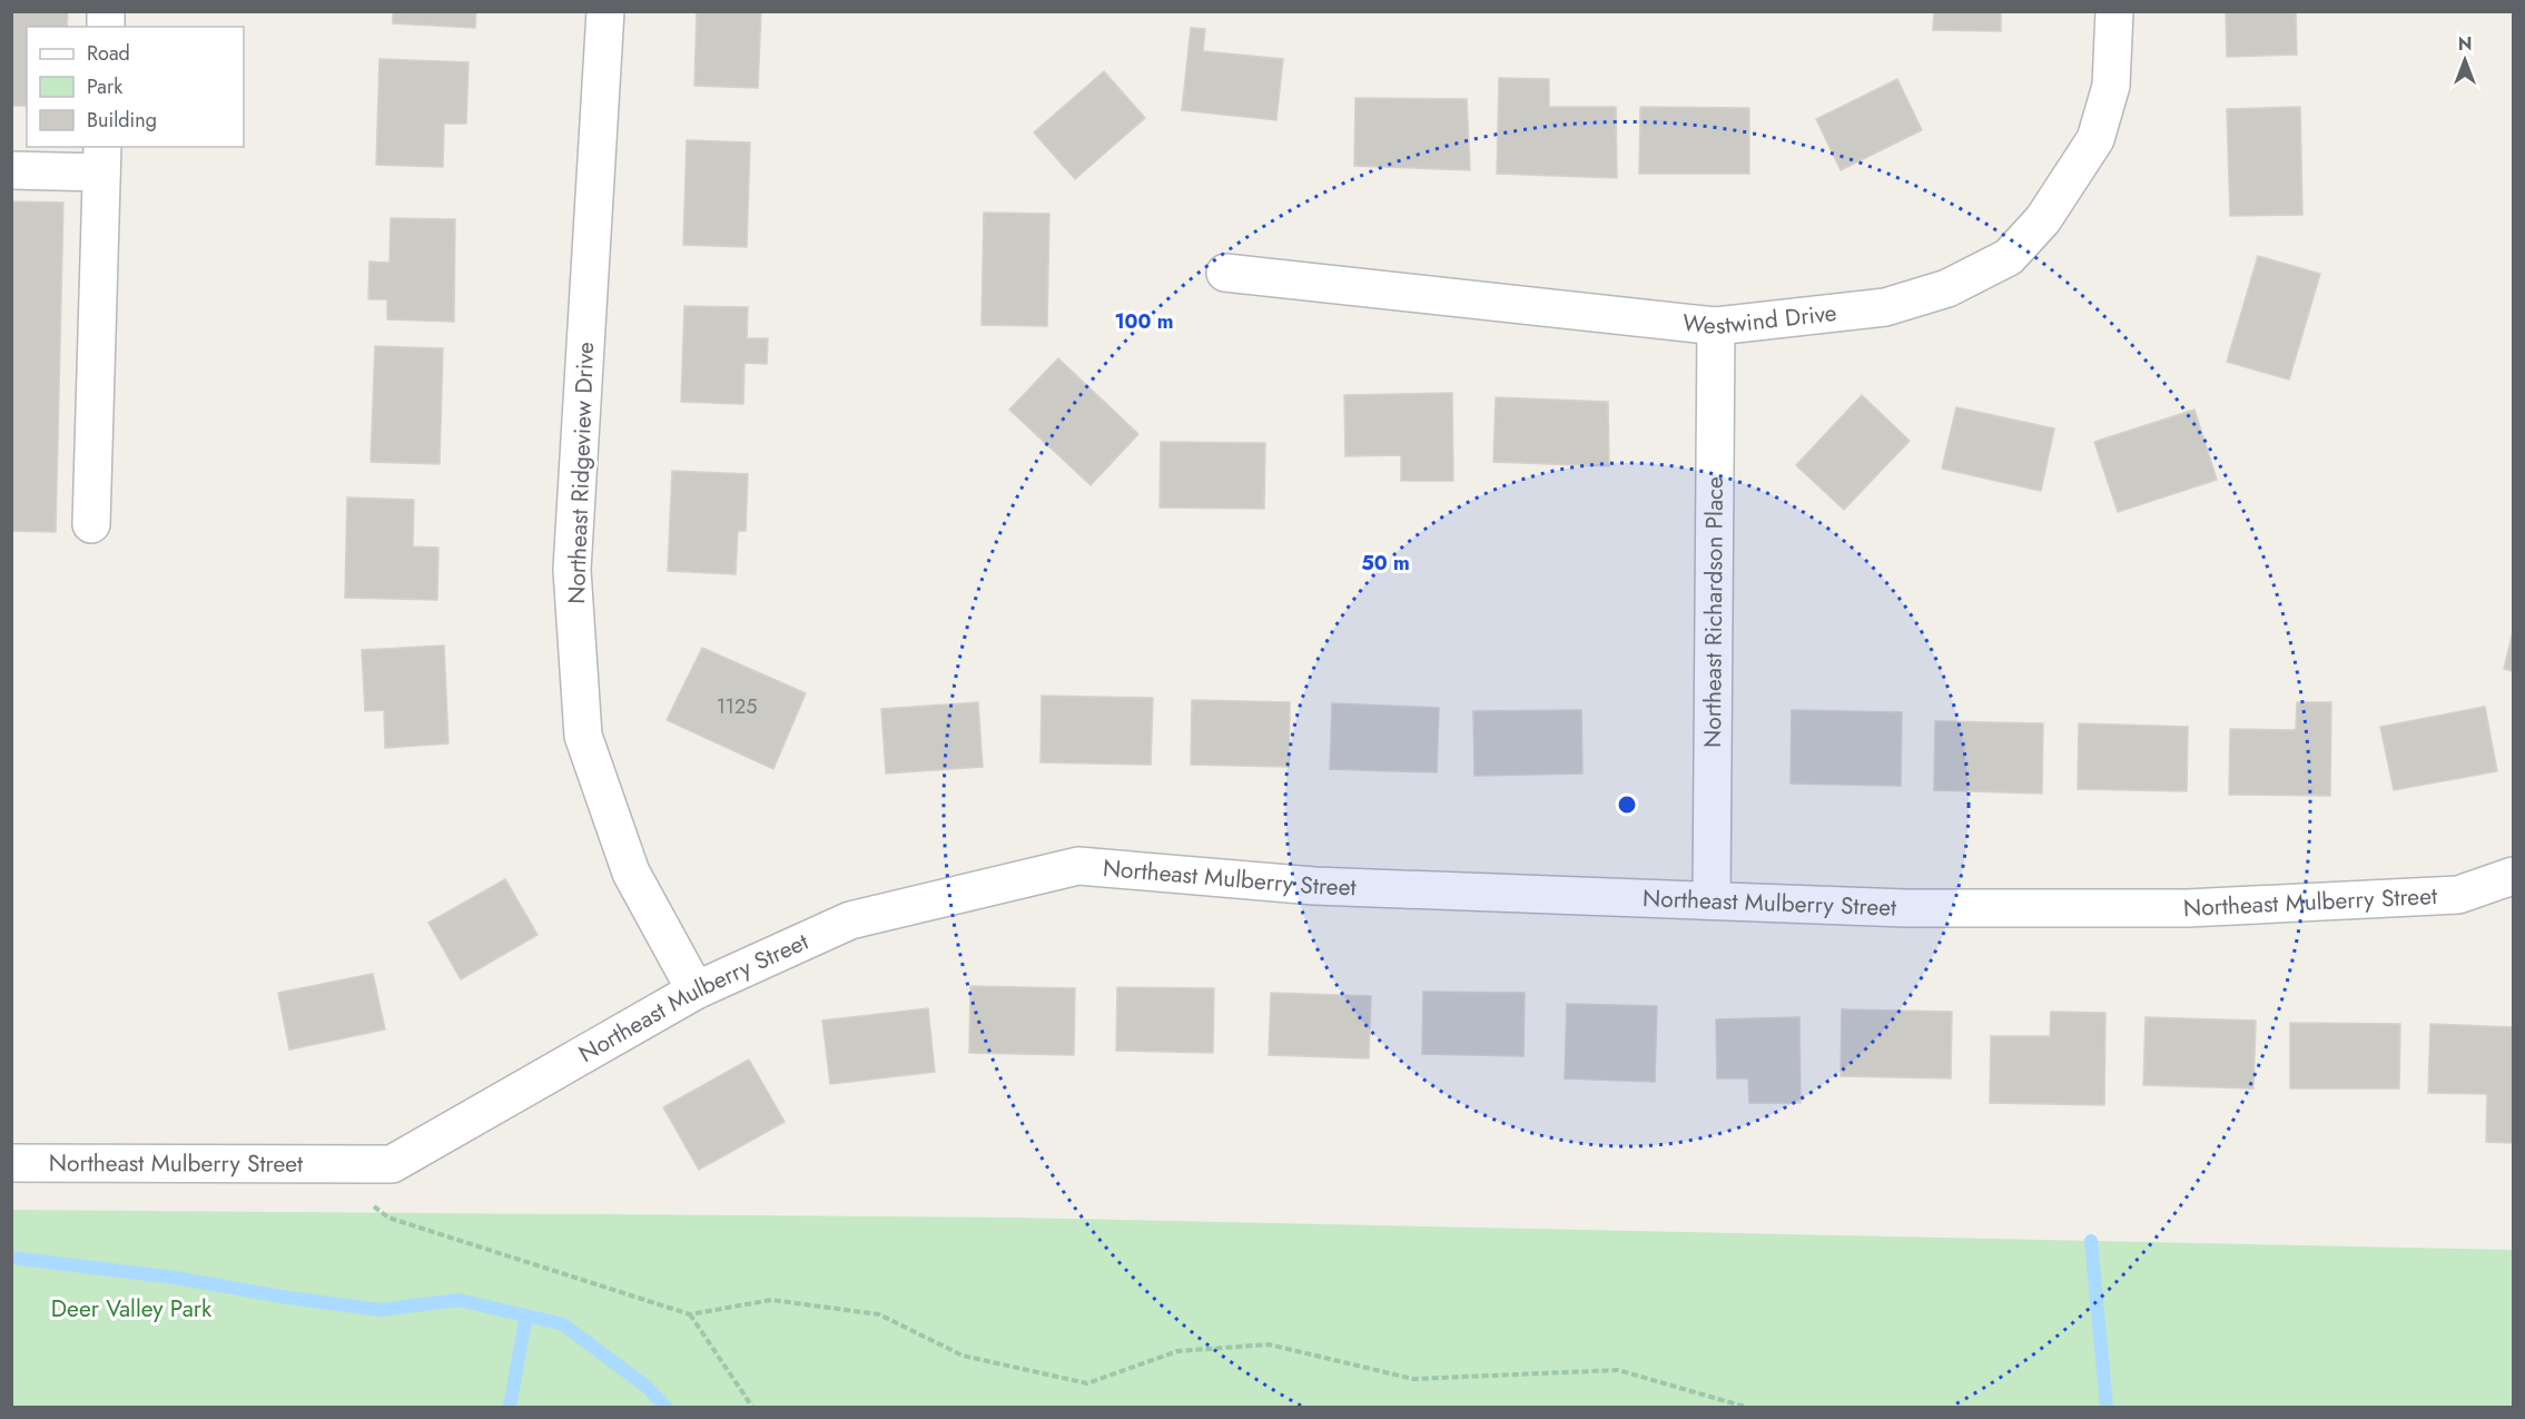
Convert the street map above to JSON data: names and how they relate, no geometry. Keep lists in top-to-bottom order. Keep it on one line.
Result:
{"streets":{"street":["Westwind Drive","Northeast Ridgeview Drive","Northeast Richardson Place","Northeast Mulberry Street"]},"crossings":[["Westwind Drive","Northeast Richardson Place"],["Northeast Ridgeview Drive","Northeast Mulberry Street"],["Northeast Richardson Place","Northeast Mulberry Street"]],"parks":["Deer Valley Park"],"house_numbers":["1125"],"legend":["Road","Park","Building"],"north":"top","rings":["100 m","50 m"]}
